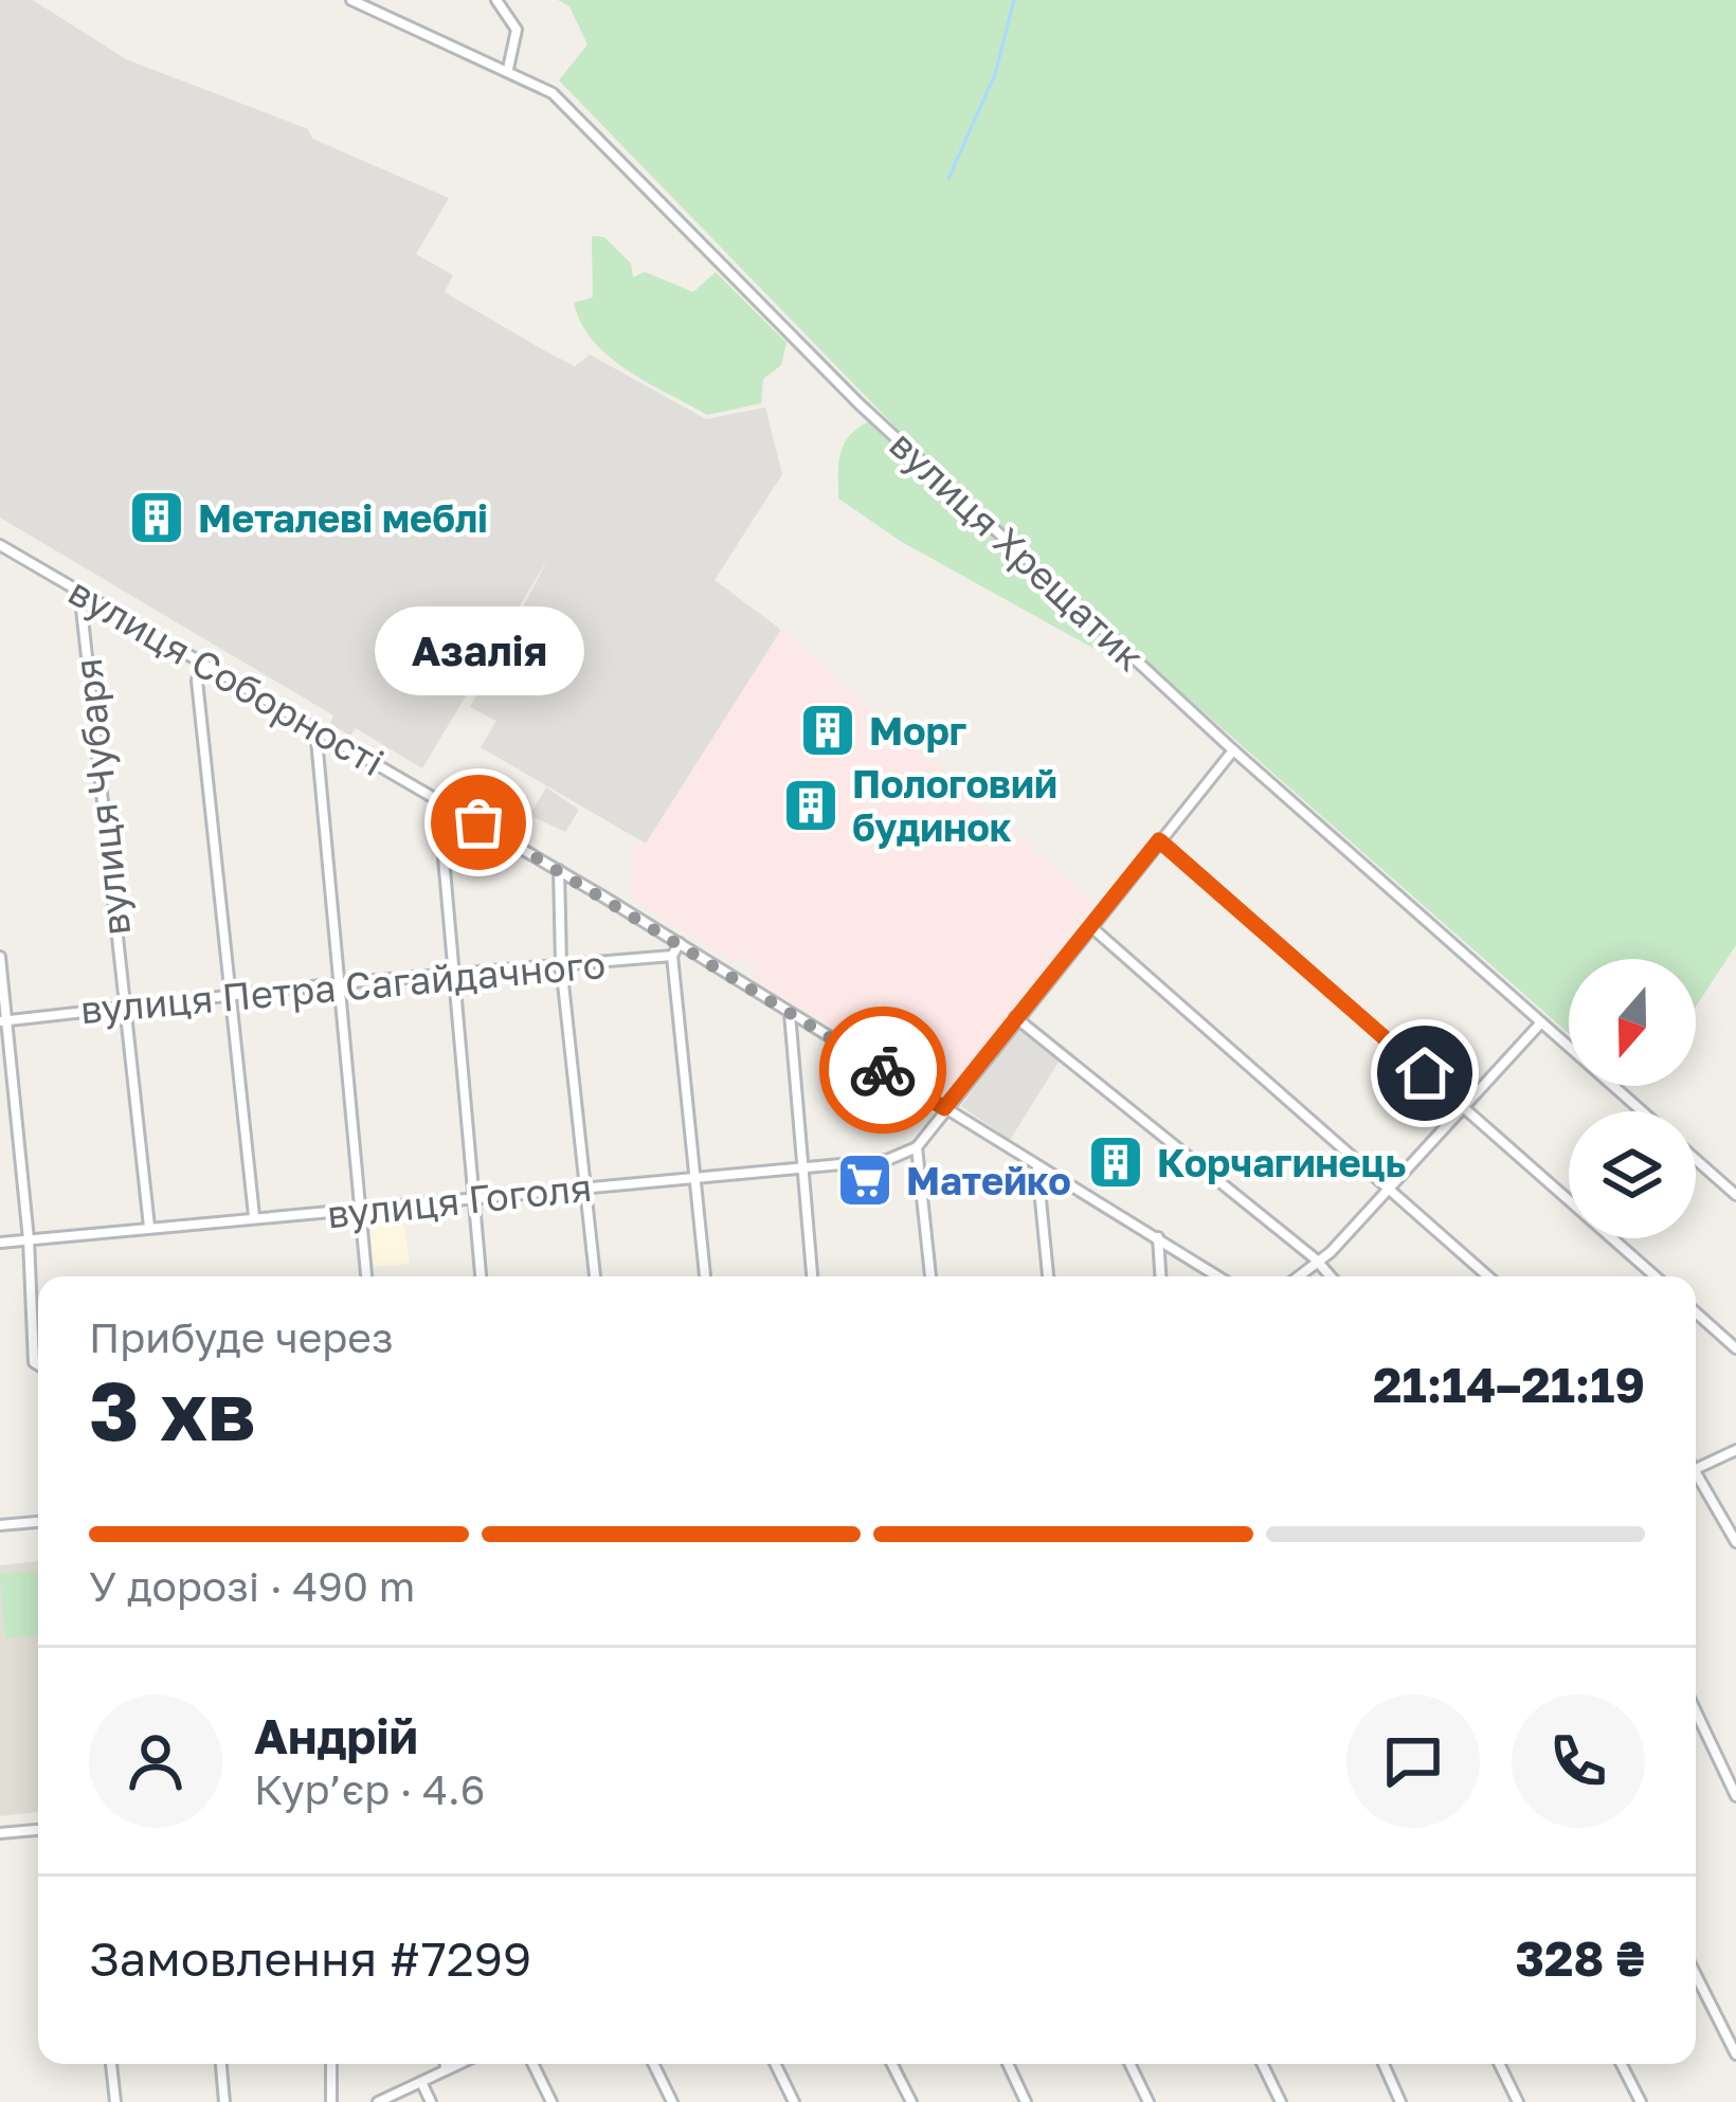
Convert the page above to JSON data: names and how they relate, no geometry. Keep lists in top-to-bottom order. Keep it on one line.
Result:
{"streets":{"street":["вулиця Хрещатик","вулиця Соборності","вулиця Чубаря","вулиця Петра Сагайдачного","вулиця Гоголя"]},"crossings":[["вулиця Соборності","вулиця Чубаря"],["вулиця Чубаря","вулиця Петра Сагайдачного"],["вулиця Чубаря","вулиця Гоголя"]],"places":{"building":["Металеві меблі","Морг","Пологовий будинок","Корчагинець"],"other":["Азалія"],"supermarket":["Матейко"]},"north":"bottom","page":{"bubble":"Азалія","heading":["3 хв","Прибуде через","21:14–21:19"],"panel":["Андрій","Кур’єр · 4.6","Замовлення #7299","328 ₴"],"bar":"У дорозі · 490 m"}}
